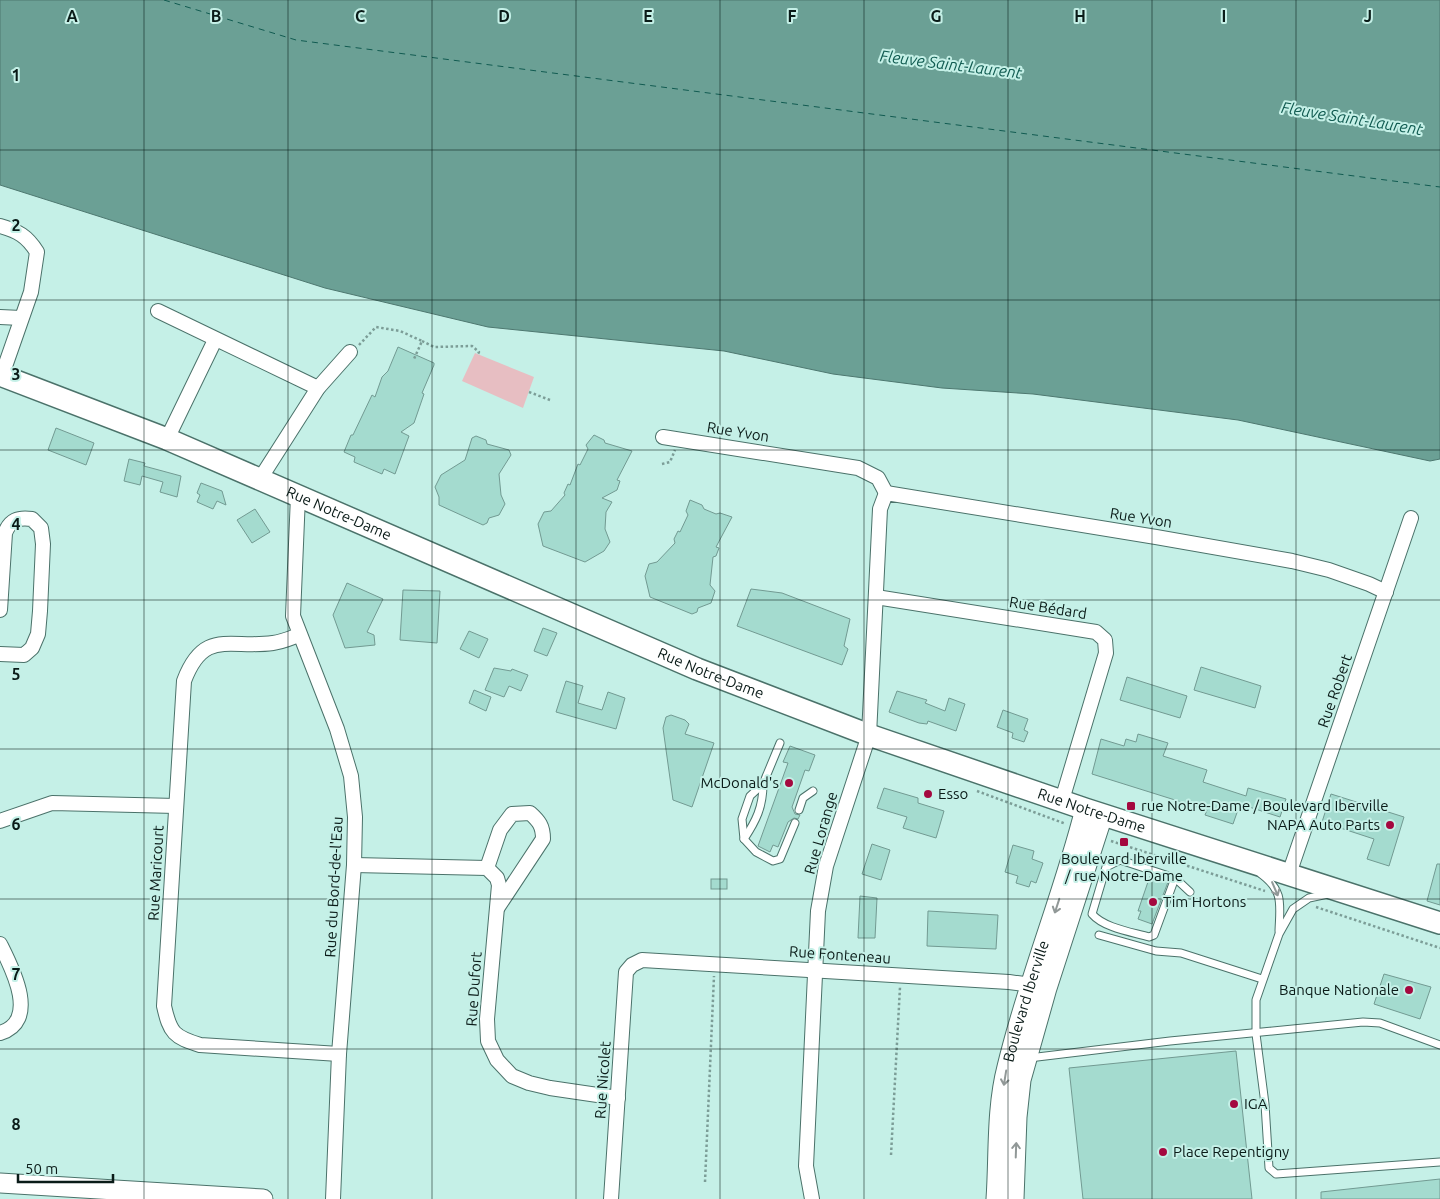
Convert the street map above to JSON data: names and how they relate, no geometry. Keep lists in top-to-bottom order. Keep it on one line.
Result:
{"streets":{"main road":["Rue Notre-Dame"],"street":["Rue Yvon","Rue Bédard","Rue Robert","Rue Lorange","Rue Maricourt","Rue du Bord-de-l'Eau","Rue Fonteneau","Rue Dufort","Boulevard Iberville","Rue Nicolet"]},"crossings":[["Rue Yvon","Rue Robert"],["Rue Yvon","Rue Lorange"],["Rue Notre-Dame","Rue Bédard"],["Rue Notre-Dame","Rue Robert"],["Rue Notre-Dame","Rue Lorange"],["Rue Notre-Dame","Rue du Bord-de-l'Eau"],["Rue Notre-Dame","Boulevard Iberville"],["Rue Bédard","Rue Lorange"],["Rue Lorange","Rue Fonteneau"],["Rue Maricourt","Rue du Bord-de-l'Eau"],["Rue Fonteneau","Boulevard Iberville"],["Rue Fonteneau","Rue Nicolet"],["Rue Dufort","Rue Nicolet"]],"water":["Fleuve Saint-Laurent"],"places":{"other":["McDonald's","Esso","NAPA Auto Parts","Tim Hortons","Banque Nationale","IGA","Place Repentigny"],"transit":["rue Notre-Dame / Boulevard Iberville","Boulevard Iberville / rue Notre-Dame"]},"scale_bar":"50 m","grid":{"columns":["A","B","C","D","E","F","G","H","I","J"],"rows":["1","2","3","4","5","6","7","8"]}}
